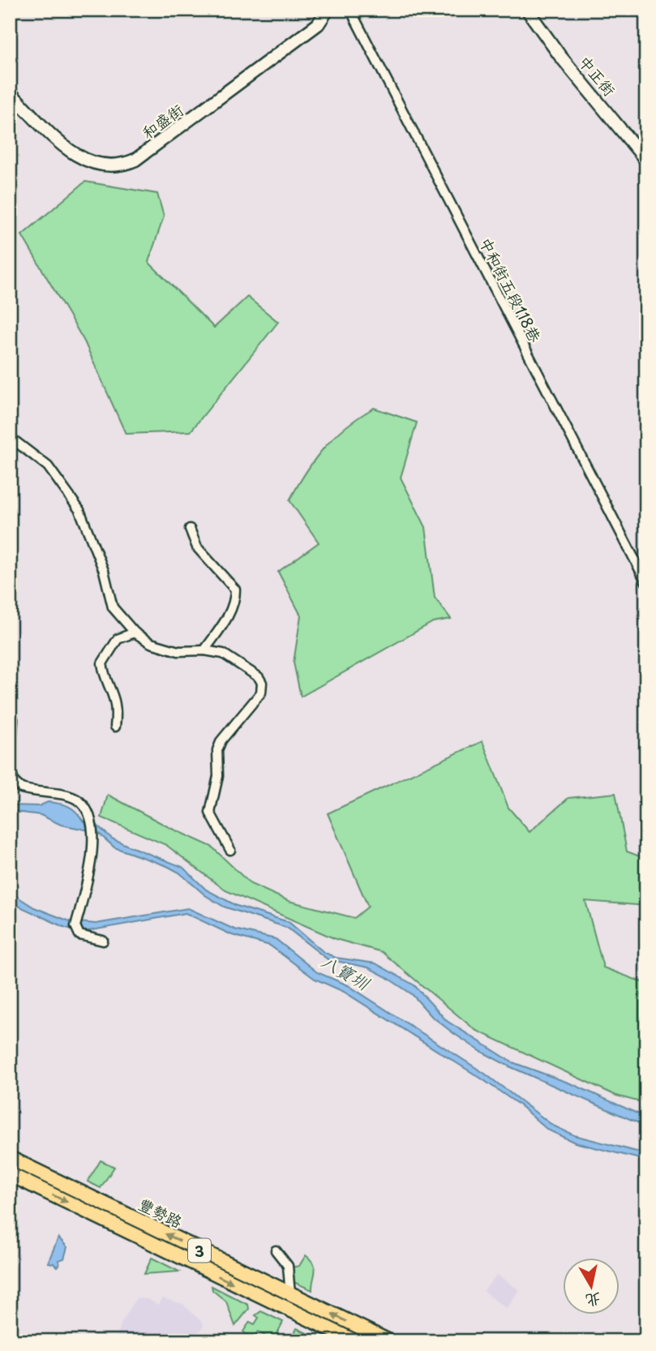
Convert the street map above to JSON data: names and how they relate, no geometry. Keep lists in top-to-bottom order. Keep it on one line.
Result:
{"streets":{"main road":["中正街","和盛街","豐勢路","3"],"street":["中和街五段118巷"]},"water":["八寶圳"],"north":"bottom"}
